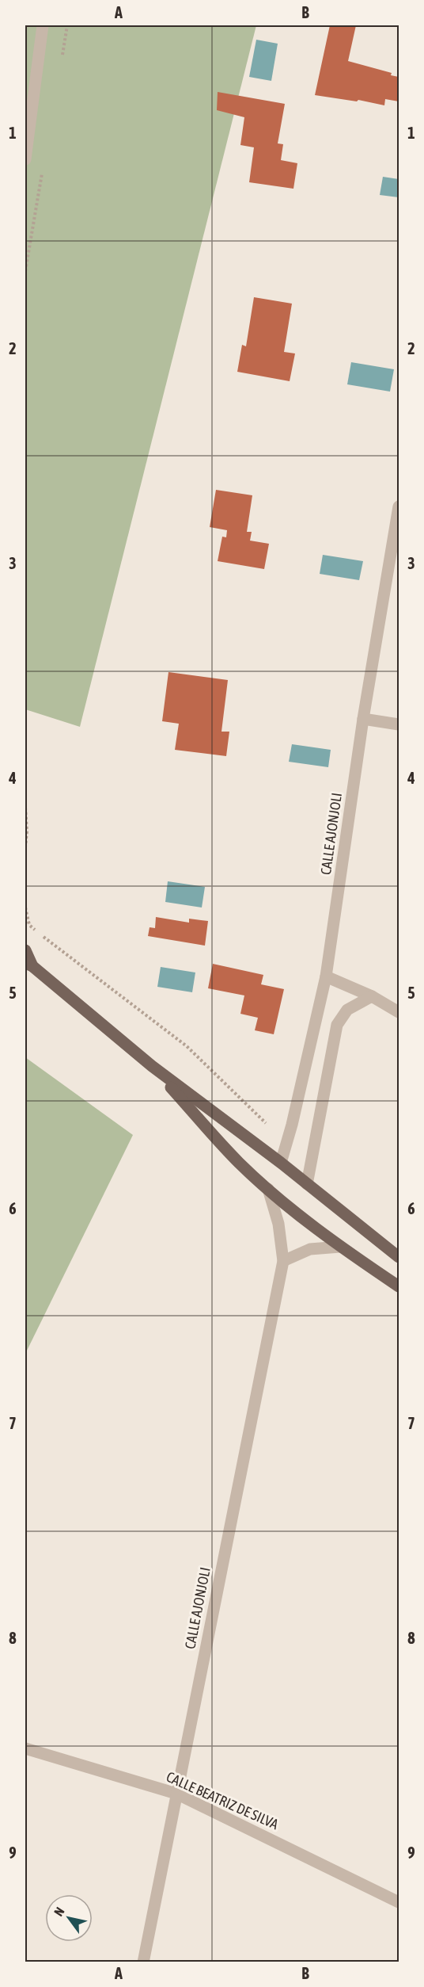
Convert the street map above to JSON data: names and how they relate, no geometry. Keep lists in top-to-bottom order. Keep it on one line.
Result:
{"streets":{"street":["CALLE AJONJOLI","CALLE BEATRIZ DE SILVA"]},"crossings":[["CALLE AJONJOLI","CALLE BEATRIZ DE SILVA"]],"north":"top left","grid":{"columns":["A","B"],"rows":["1","2","3","4","5","6","7","8","9"]}}
